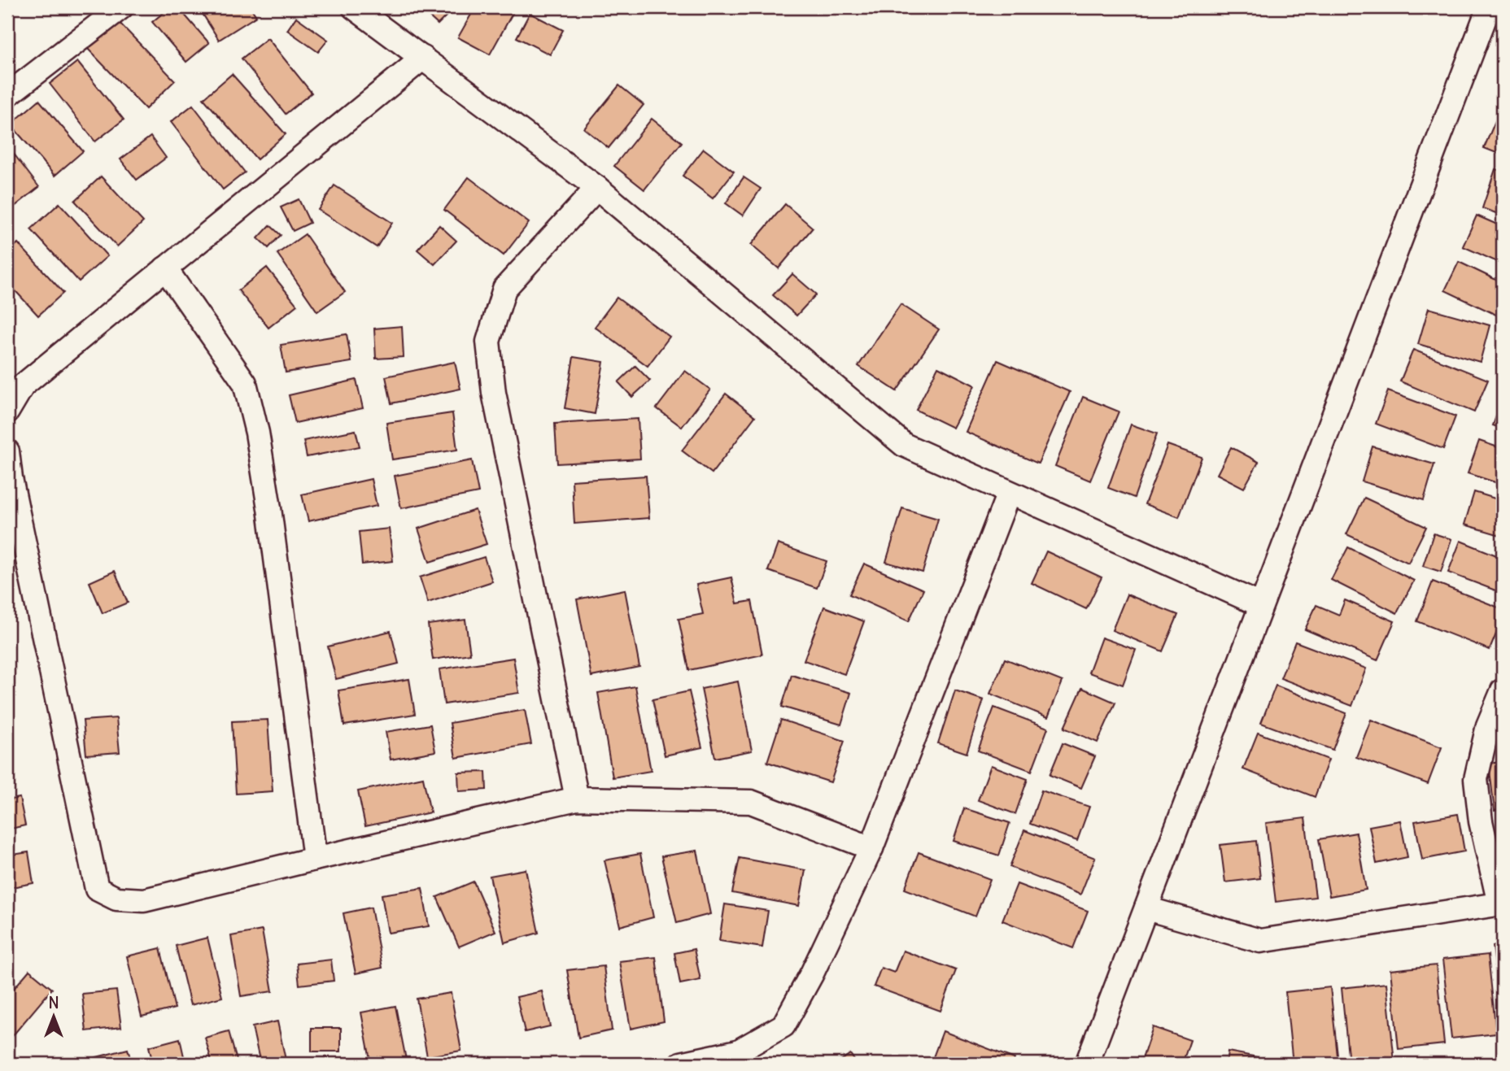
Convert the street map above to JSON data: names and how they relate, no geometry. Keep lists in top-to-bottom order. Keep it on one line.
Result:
{"north":"top"}
